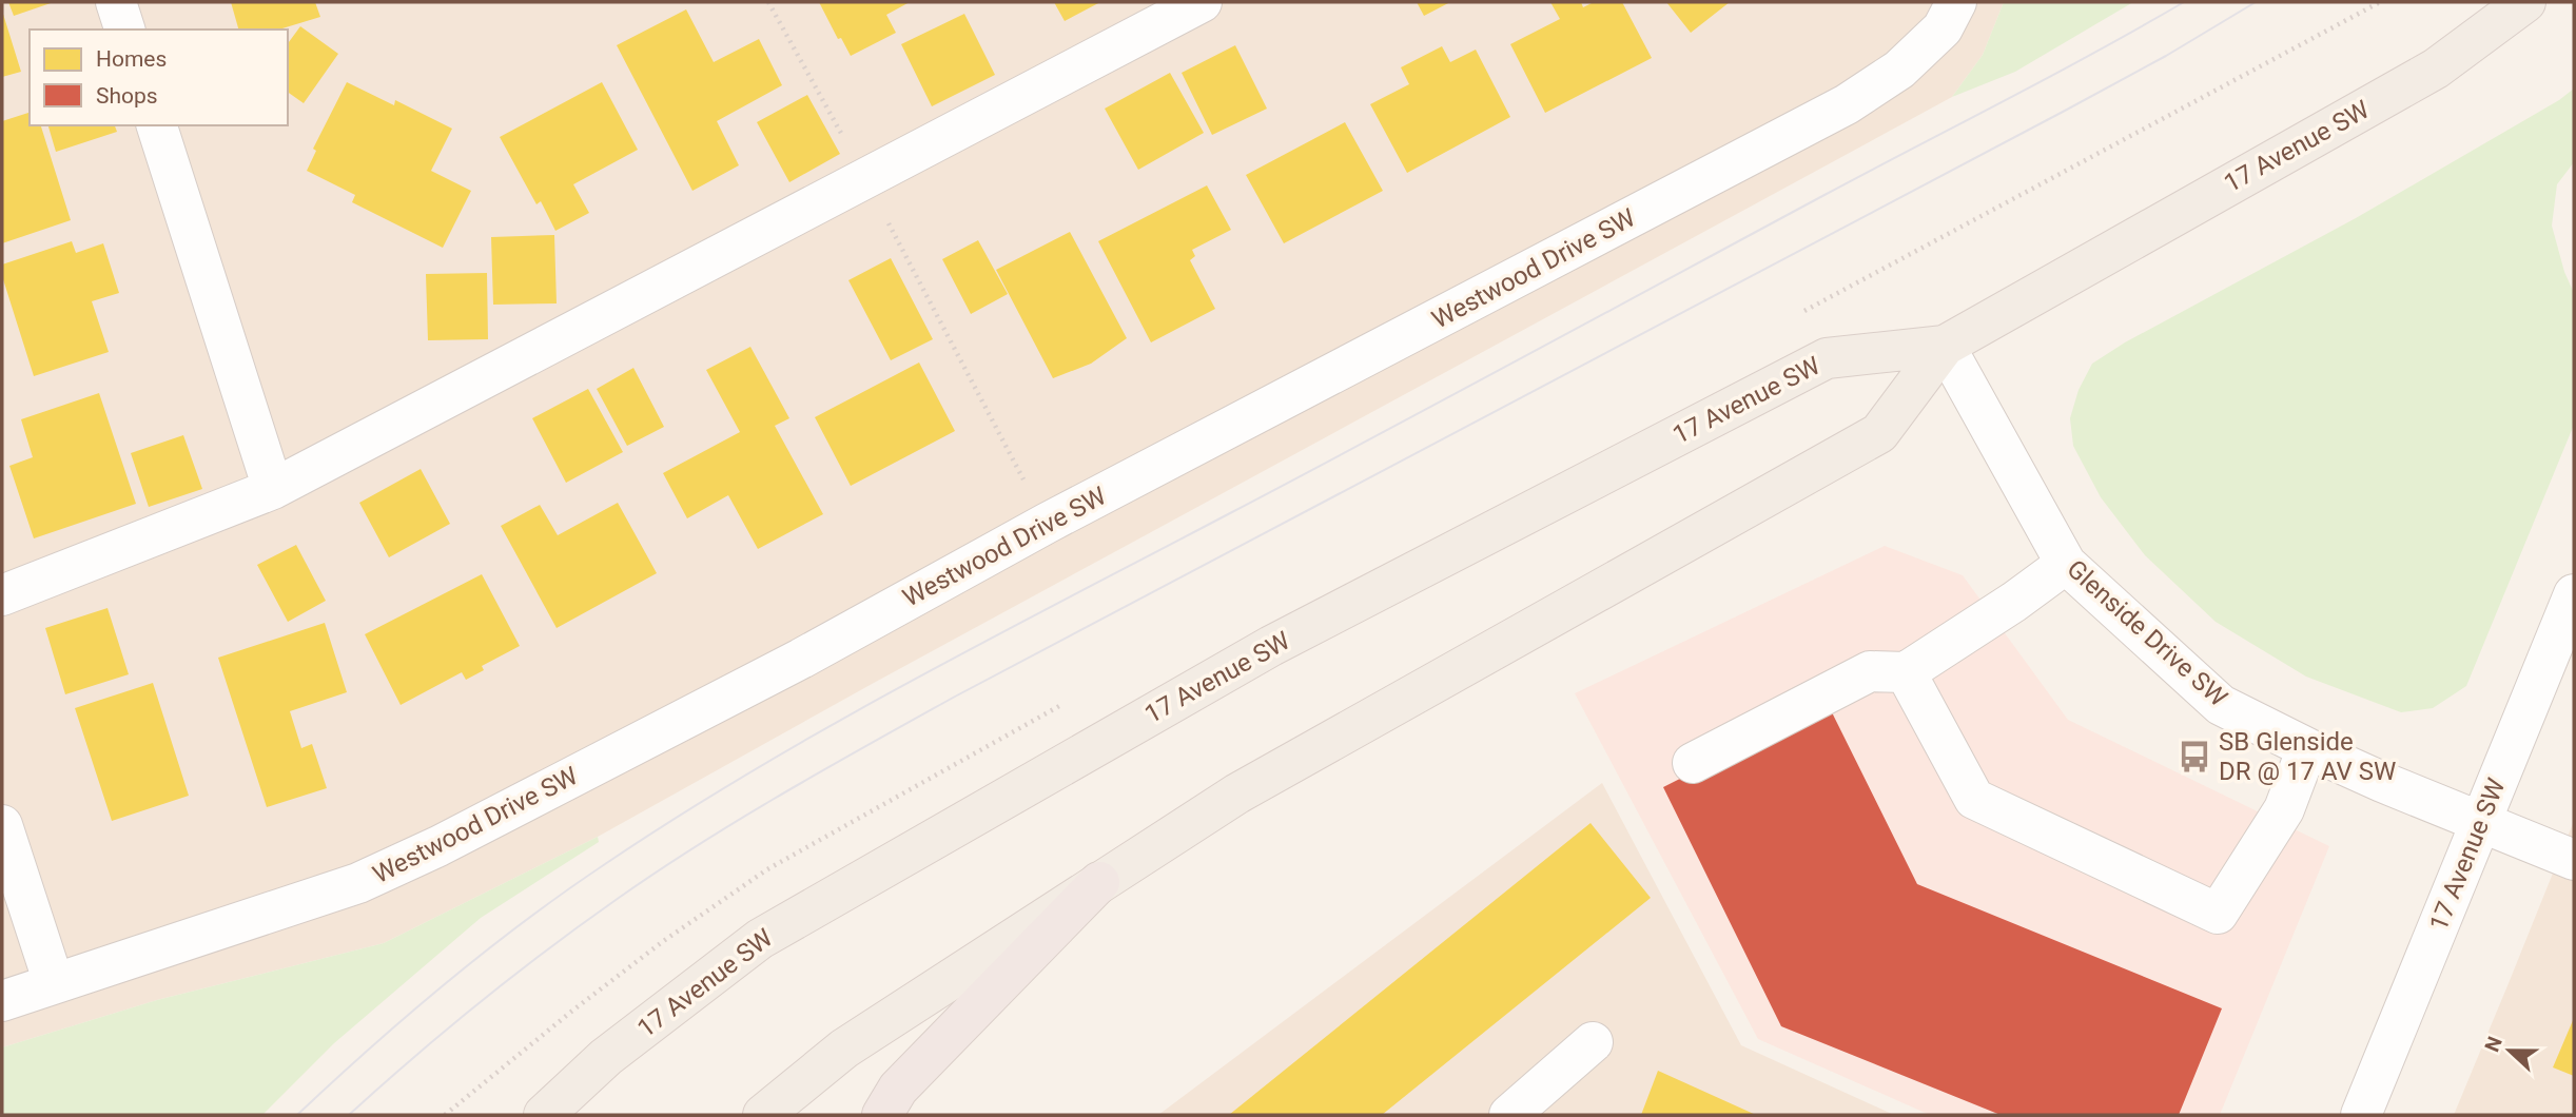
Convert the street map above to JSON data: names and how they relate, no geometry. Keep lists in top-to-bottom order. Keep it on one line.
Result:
{"streets":{"main road":["17 Avenue SW"],"street":["Westwood Drive SW","Glenside Drive SW"]},"crossings":[["17 Avenue SW","Glenside Drive SW"]],"places":{"bus stop":["SB Glenside DR @ 17 AV SW"]},"legend":["Homes","Shops"],"north":"left"}
